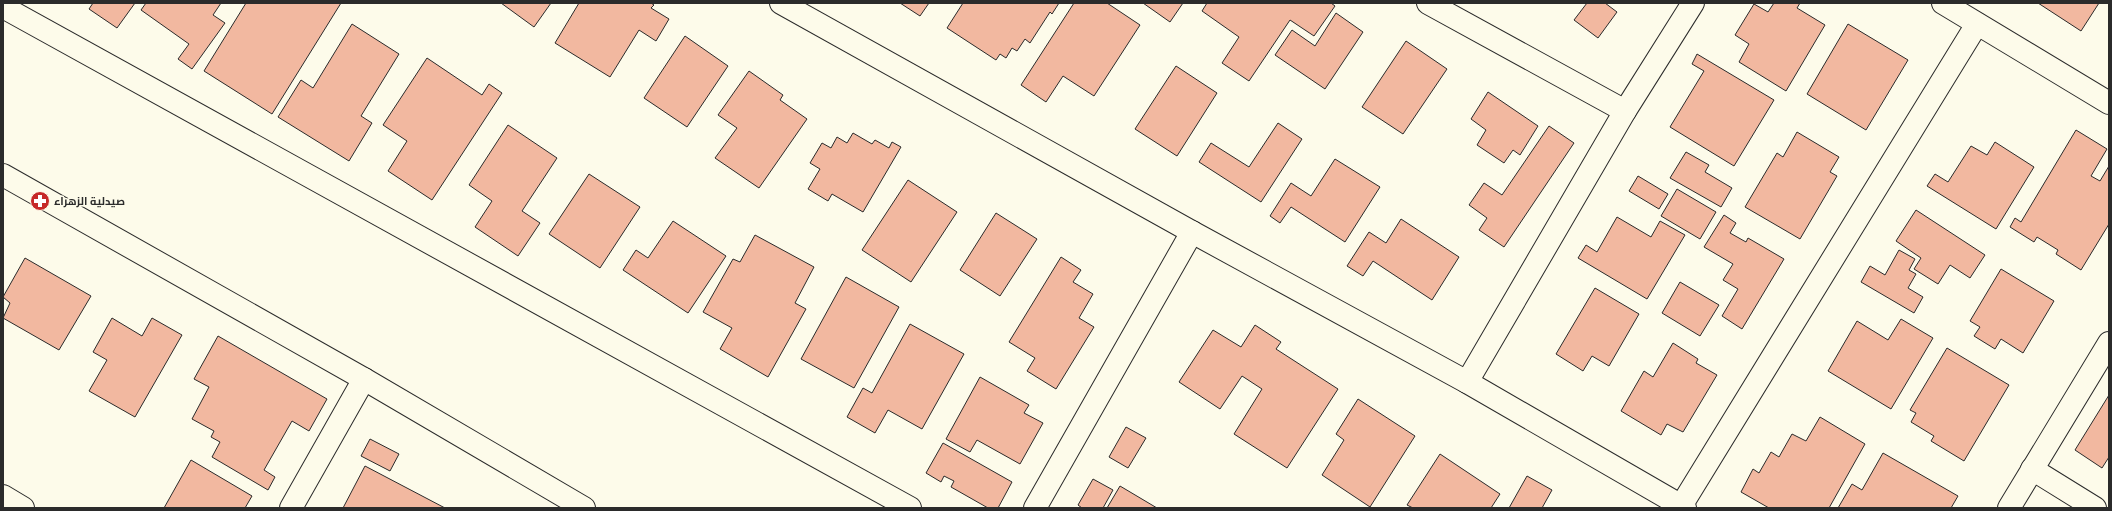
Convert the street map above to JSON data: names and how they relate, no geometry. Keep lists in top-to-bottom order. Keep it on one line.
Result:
{"places":{"pharmacy":["صيدلية الزهراء"]}}
